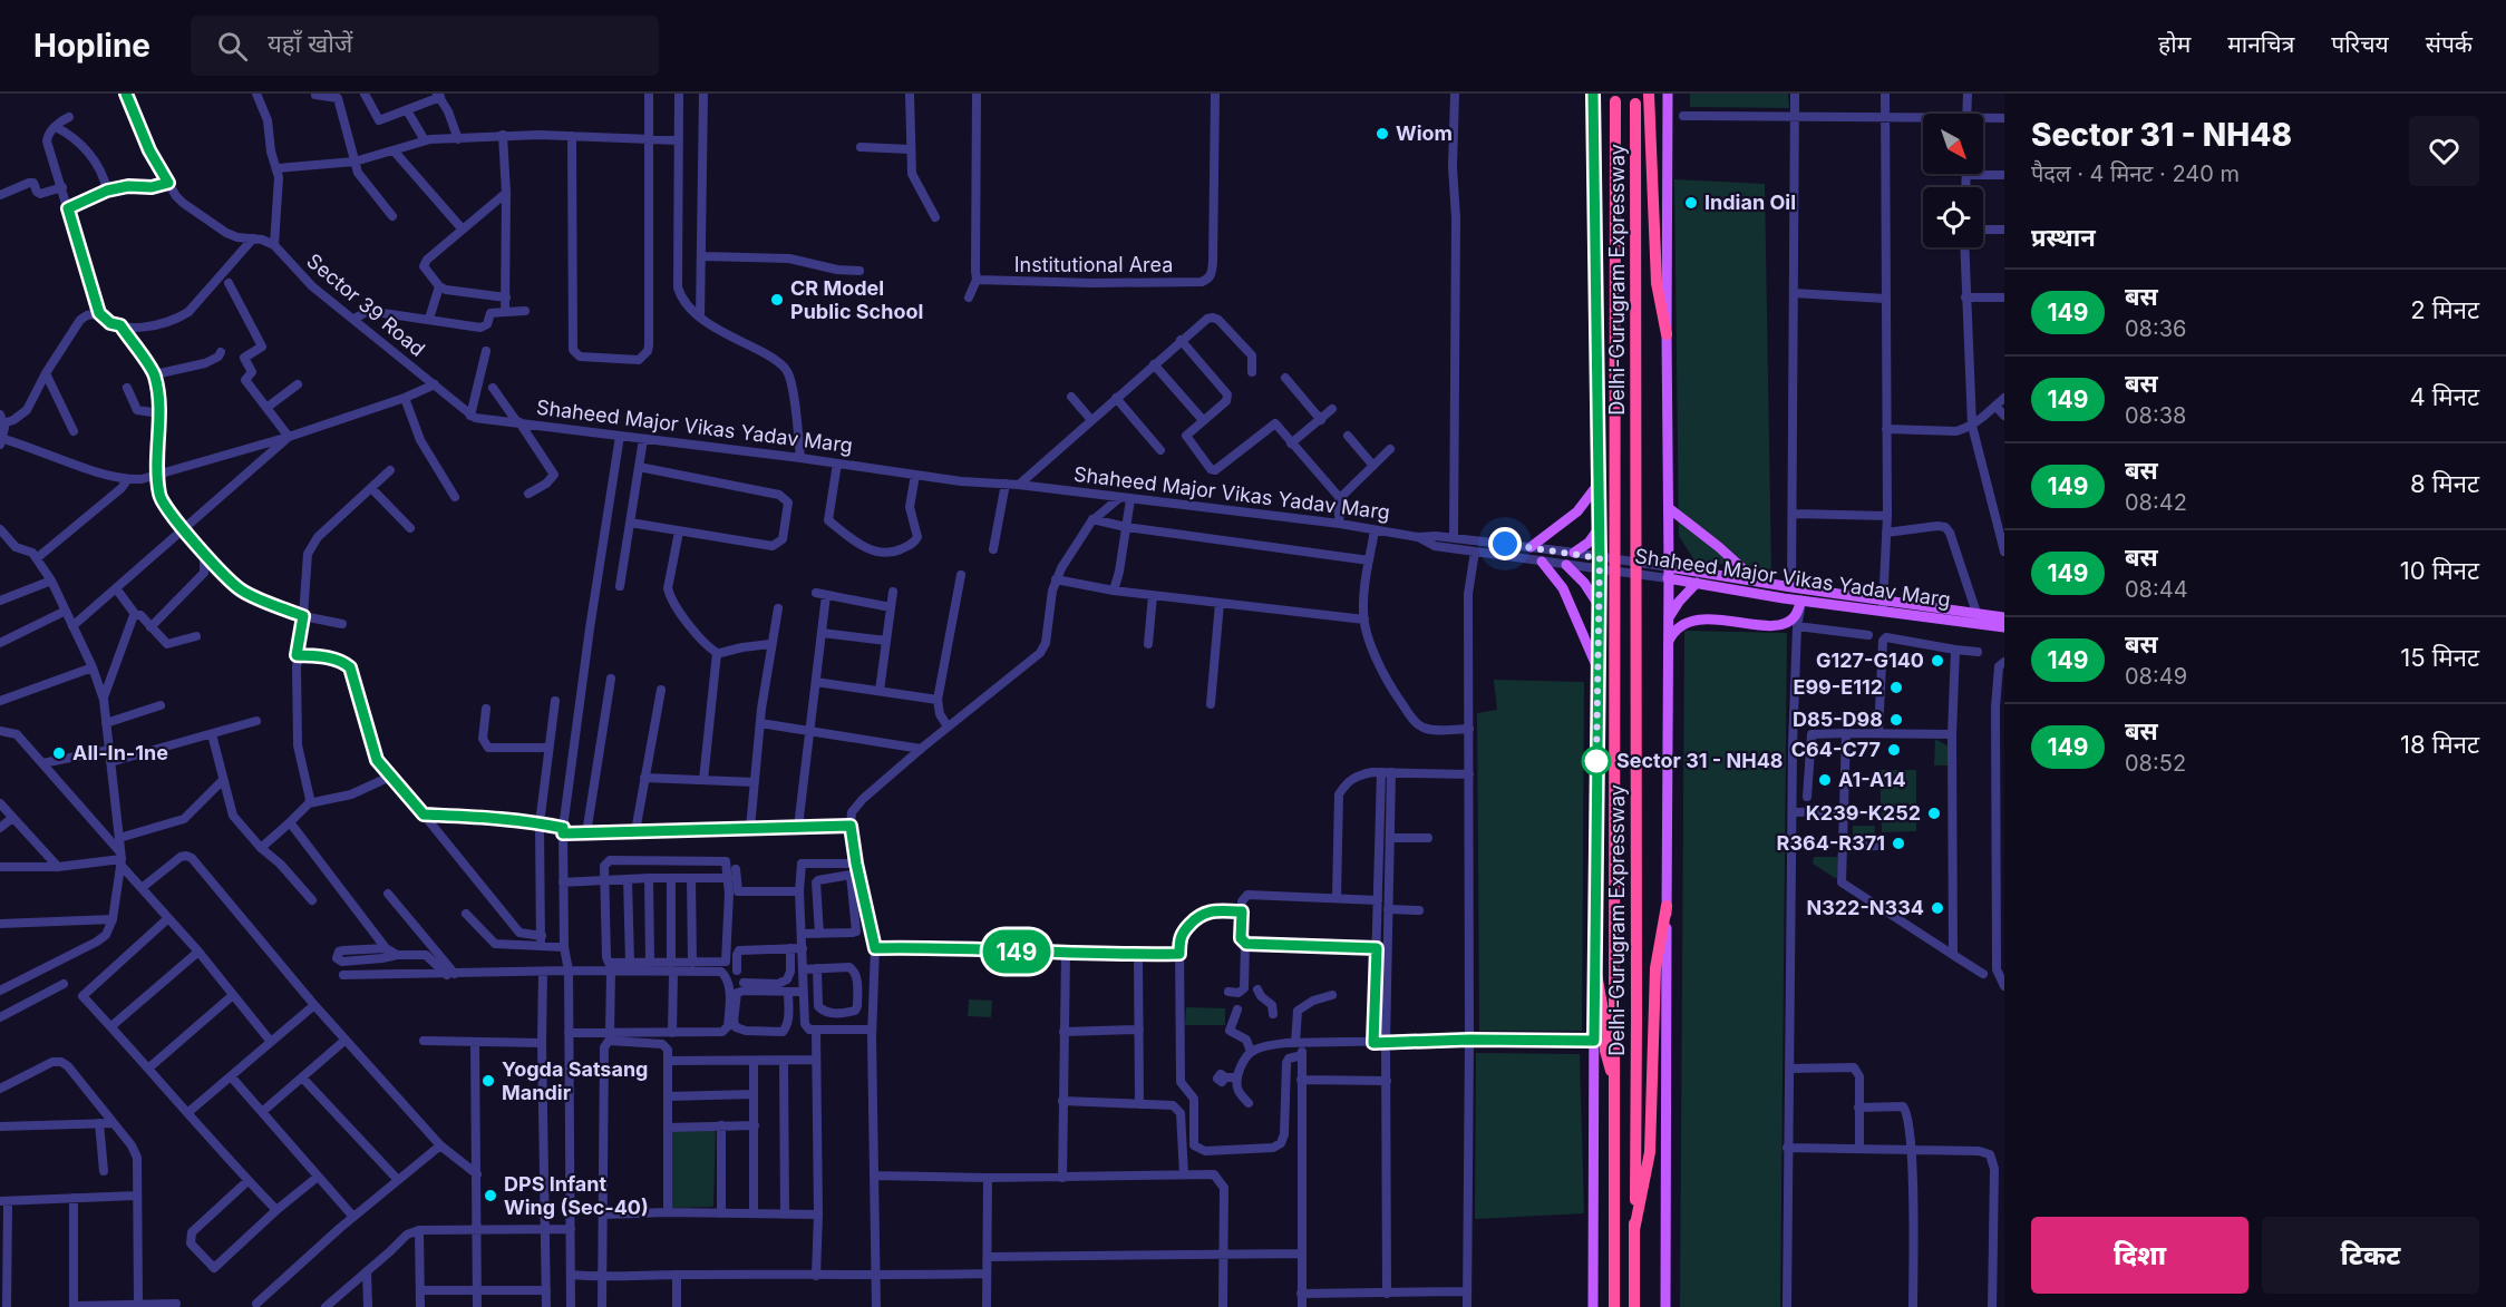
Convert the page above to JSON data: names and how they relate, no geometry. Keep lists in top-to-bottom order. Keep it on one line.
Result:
{"streets":{"highway":["Delhi-Gurugram Expressway"],"main road":["Shaheed Major Vikas Yadav Marg"],"street":["Institutional Area","Sector 39 Road"]},"places":["Wiom","Indian Oil","CR Model Public School","G127-G140","E99-E112","D85-D98","C64-C77","All-In-1ne","Sector 31 - NH48","A1-A14","K239-K252","R364-R371","N322-N334","Yogda Satsang Mandir","DPS Infant Wing (Sec-40)"],"lines":["bus line 149"],"north":"bottom right","page":{"header":"Hopline","search":"यहाँ खोजें","nav":["होम","मानचित्र","परिचय","संपर्क"],"on_map":"149","heading":[["Sector 31 - NH48","पैदल · 4 मिनट · 240 m"],"प्रस्थान"],"list":[{"mark":"149","name":"बस","note":"08:36","value":"2 मिनट"},{"mark":"149","name":"बस","note":"08:38","value":"4 मिनट"},{"mark":"149","name":"बस","note":"08:42","value":"8 मिनट"},{"mark":"149","name":"बस","note":"08:44","value":"10 मिनट"},{"mark":"149","name":"बस","note":"08:49","value":"15 मिनट"},{"mark":"149","name":"बस","note":"08:52","value":"18 मिनट"}],"buttons":["दिशा","टिकट"]}}
